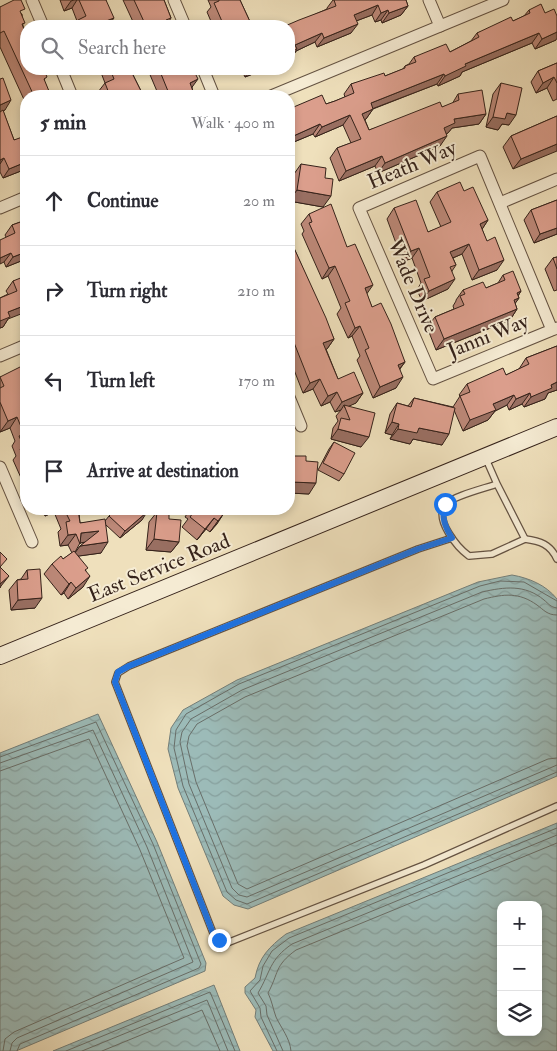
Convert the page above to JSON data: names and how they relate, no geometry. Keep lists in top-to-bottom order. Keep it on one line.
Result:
{"streets":{"street":["Heath Way","Wade Drive","Janni Way","East Service Road"]},"crossings":[["Heath Way","Wade Drive"],["Wade Drive","Janni Way"]],"page":{"search":"Search here","heading":["5 min","Walk · 400 m"],"list":[["Continue","20 m"],["Turn right","210 m"],["Turn left","170 m"],"Arrive at destination"],"map_buttons":["+","−"]}}
